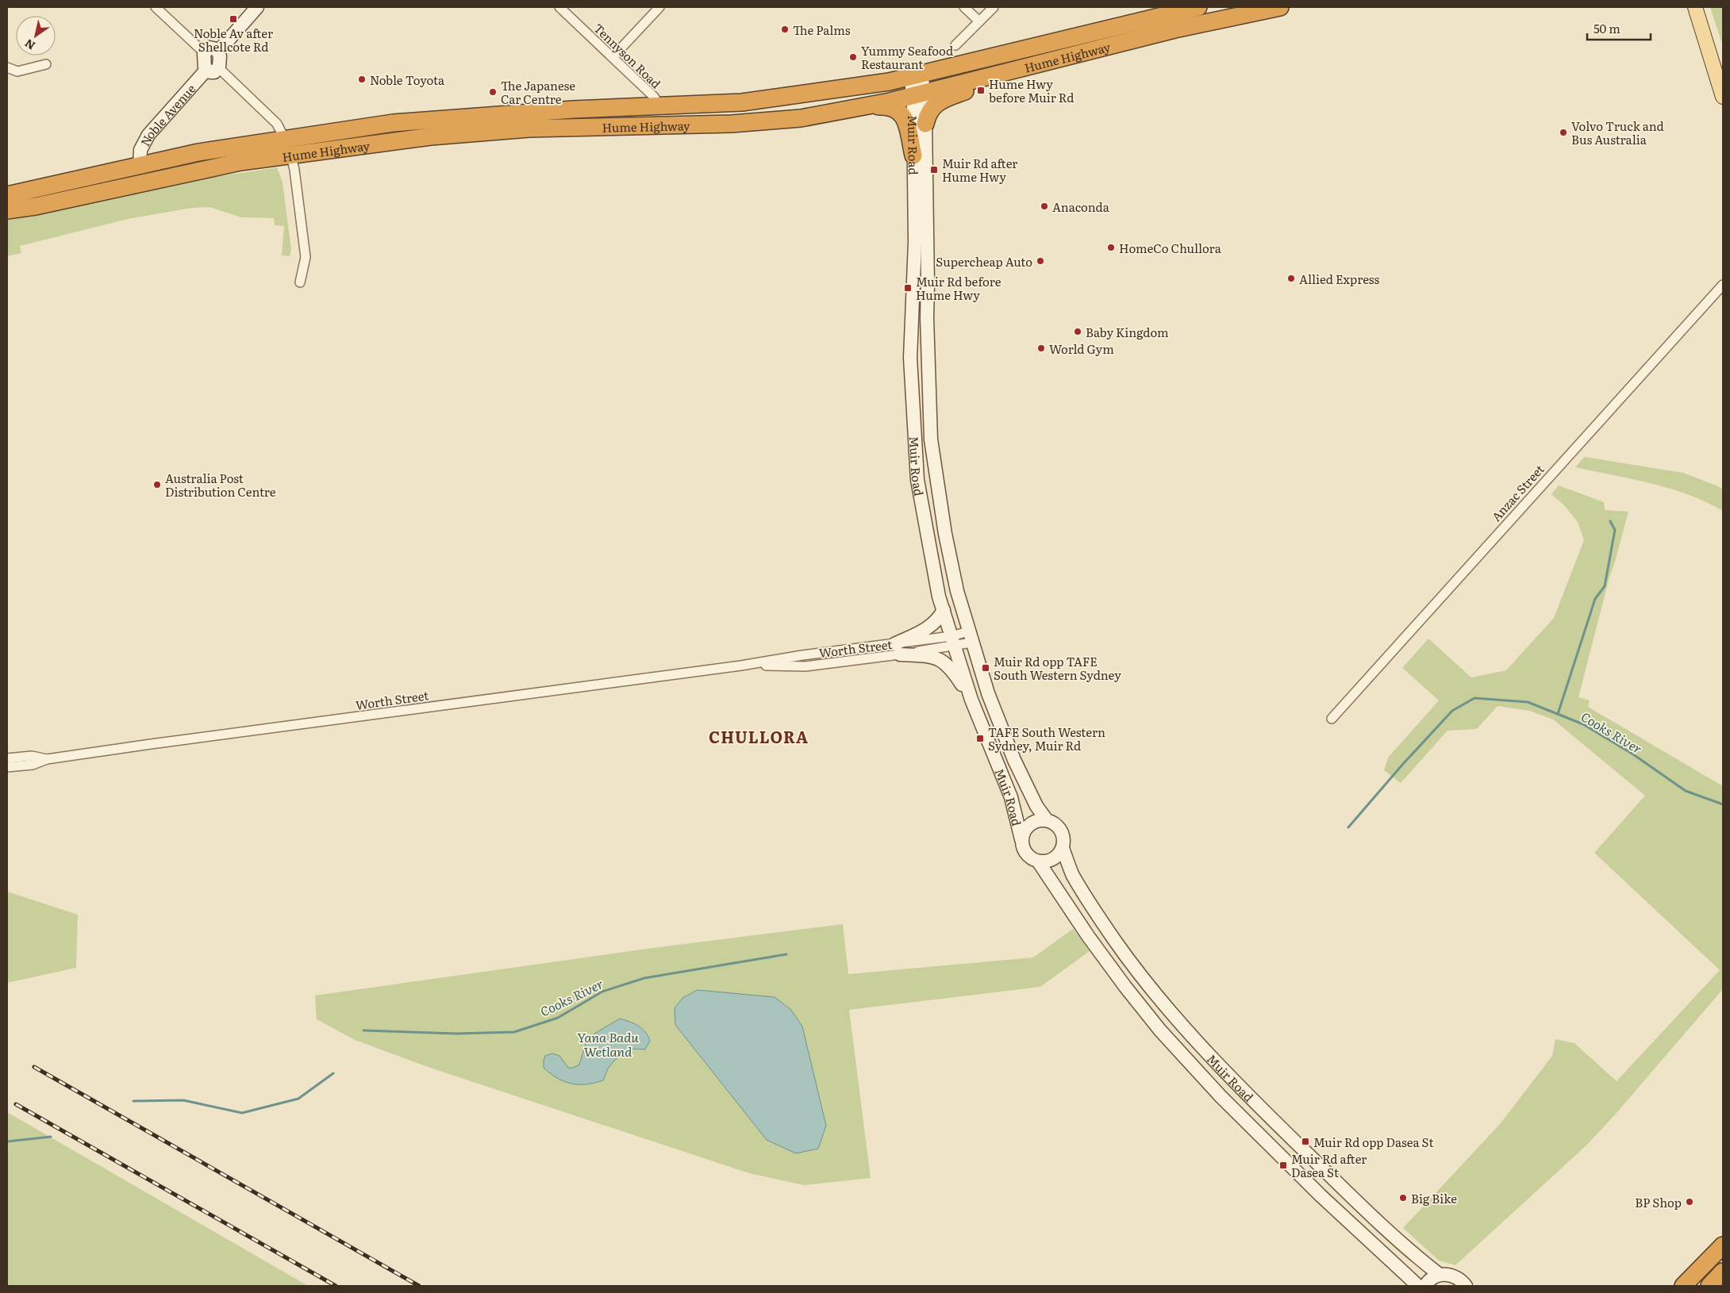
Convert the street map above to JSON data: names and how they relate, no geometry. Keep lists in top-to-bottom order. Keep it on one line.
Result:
{"streets":{"highway":["Hume Highway"],"street":["Tennyson Road","Noble Avenue","Muir Road","Anzac Street","Worth Street"]},"crossings":[["Tennyson Road","Hume Highway"],["Hume Highway","Noble Avenue"],["Hume Highway","Muir Road"],["Muir Road","Worth Street"]],"districts":["CHULLORA"],"water":["Cooks River","Yana Badu Wetland"],"places":{"transit":["Noble Av after Shellcote Rd","Hume Hwy before Muir Rd","Muir Rd after Hume Hwy","Muir Rd before Hume Hwy","Muir Rd opp TAFE South Western Sydney","TAFE South Western Sydney, Muir Rd","Muir Rd opp Dasea St","Muir Rd after Dasea St"],"other":["The Palms","Yummy Seafood Restaurant","Noble Toyota","The Japanese Car Centre","Volvo Truck and Bus Australia","Anaconda","HomeCo Chullora","Supercheap Auto","Allied Express","Baby Kingdom","World Gym","Australia Post Distribution Centre","Big Bike","BP Shop"]},"scale_bar":"50 m","north":"bottom left"}
